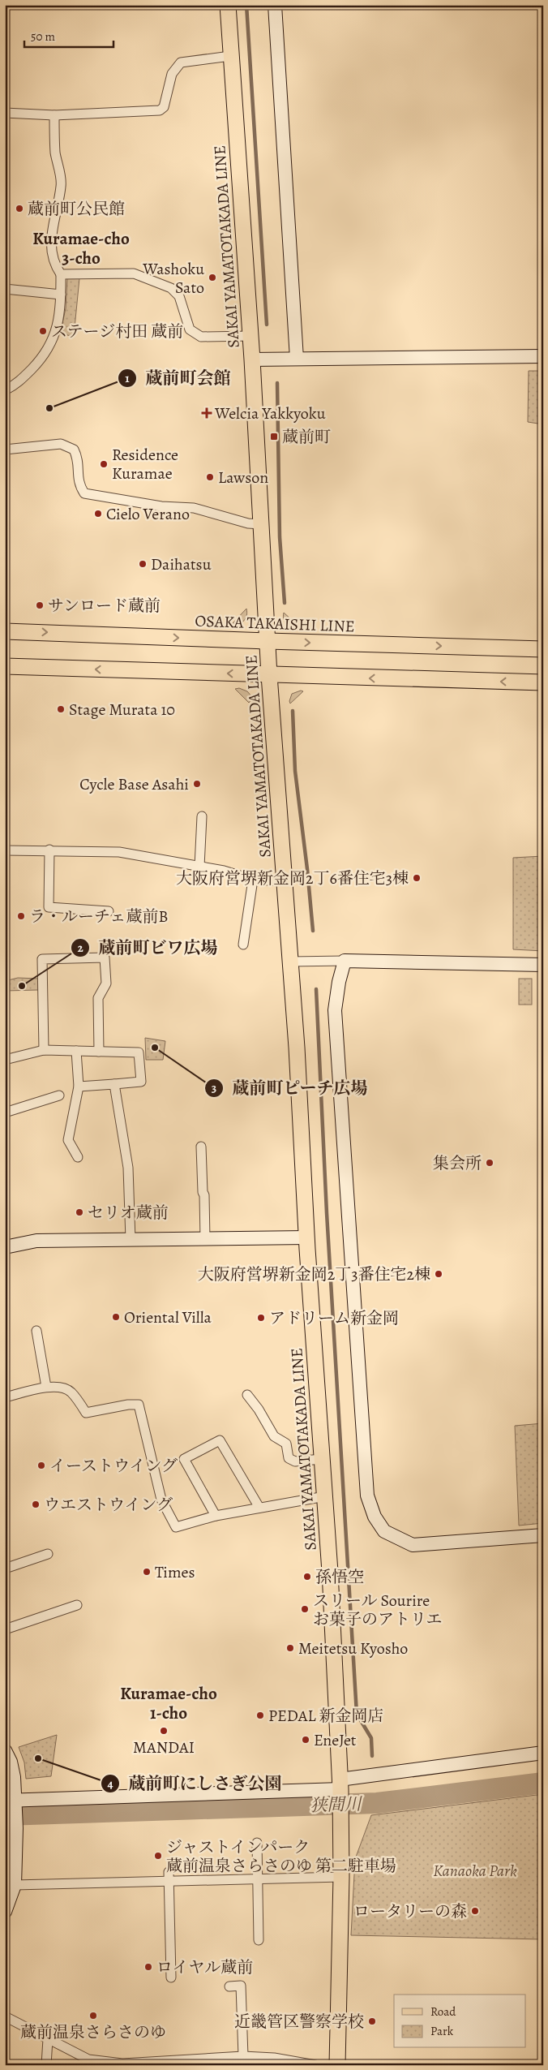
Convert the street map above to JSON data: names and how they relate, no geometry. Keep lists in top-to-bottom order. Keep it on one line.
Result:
{"streets":{"main road":["SAKAI YAMATOTAKADA LINE","OSAKA TAKAISHI LINE"]},"crossings":[["SAKAI YAMATOTAKADA LINE","OSAKA TAKAISHI LINE"]],"districts":["Kuramae-cho 3-cho","Kuramae-cho 1-cho"],"water":["狭間川"],"parks":["Kanaoka Park"],"places":{"other":["蔵前町公民館","Washoku Sato","ステージ村田 蔵前","蔵前町会館","Residence Kuramae","Lawson","Cielo Verano","Daihatsu","サンロード蔵前","Stage Murata 10","Cycle Base Asahi","大阪府営堺新金岡2丁6番住宅3棟","ラ・ルーチェ蔵前B","蔵前町ビワ広場","蔵前町ピーチ広場","集会所","セリオ蔵前","大阪府営堺新金岡2丁3番住宅2棟","Oriental Villa","アドリーム新金岡","イーストウイング","ウエストウイング","Times","孫悟空","スリール Sourire お菓子のアトリエ","Meitetsu Kyosho","PEDAL 新金岡店","MANDAI","EneJet","蔵前町にしさぎ公園","ジャストインパーク 蔵前温泉さらさのゆ 第二駐車場","ロータリーの森","ロイヤル蔵前","蔵前温泉さらさのゆ","近畿管区警察学校"],"health":["Welcia Yakkyoku"],"transit":["蔵前町"]},"legend":["Road","Park"],"scale_bar":"50 m"}
